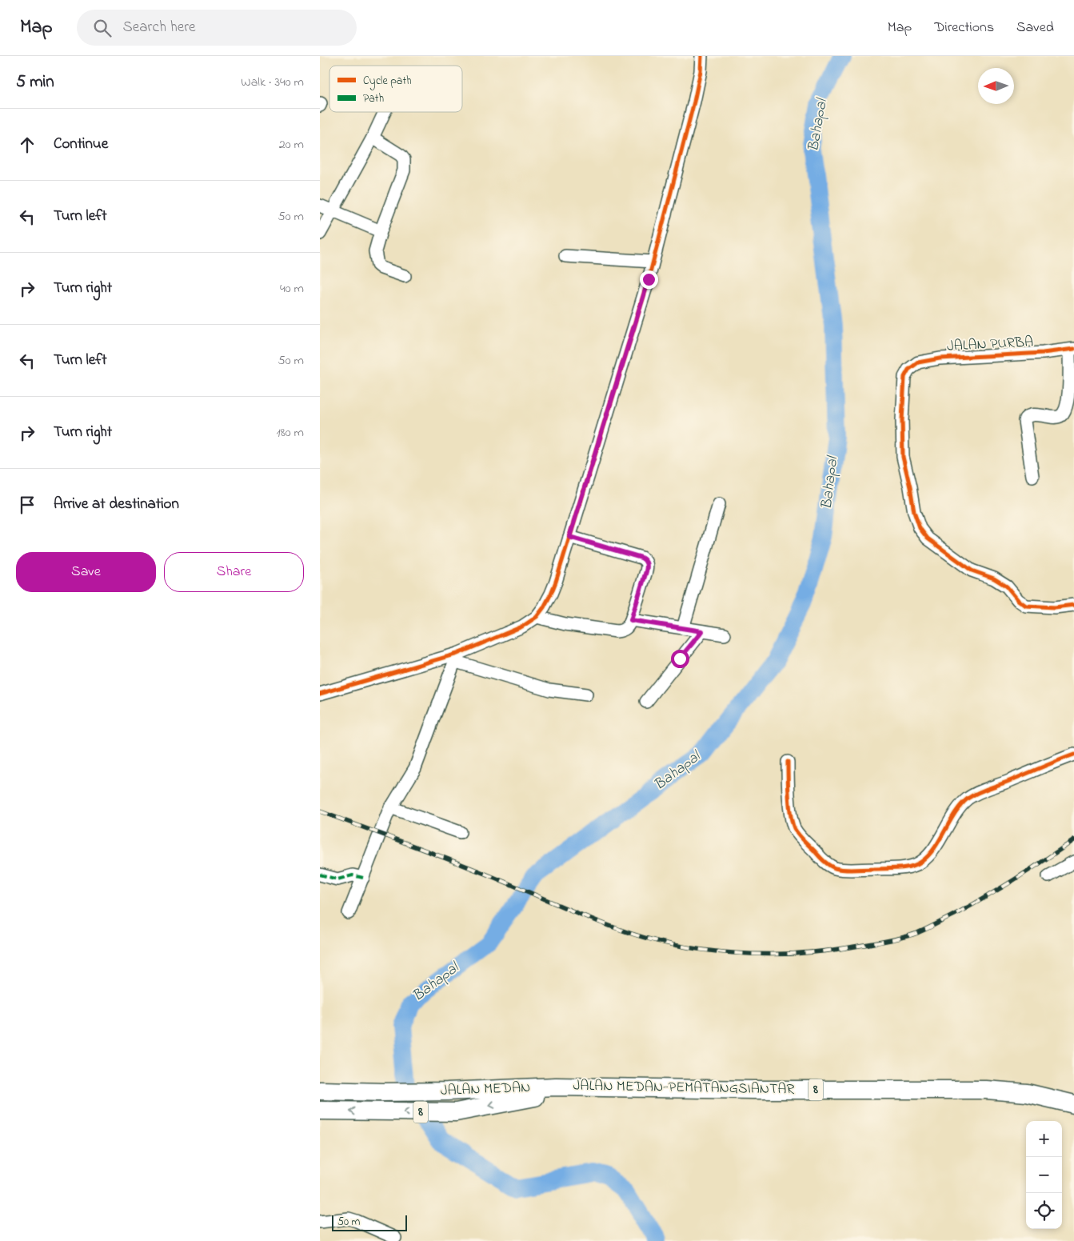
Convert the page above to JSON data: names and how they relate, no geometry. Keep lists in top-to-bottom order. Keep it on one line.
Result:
{"streets":{"highway":["JALAN MEDAN-PEMATANGSIANTAR","JALAN MEDAN","8"],"street":["JALAN PURBA"]},"crossings":[["JALAN MEDAN-PEMATANGSIANTAR","JALAN MEDAN"],["JALAN MEDAN-PEMATANGSIANTAR","8"],["JALAN MEDAN","8"]],"water":["Bahapal"],"legend":["Cycle path","Path"],"scale_bar":"50 m","north":"left","page":{"header":"Map","search":"Search here","nav":["Map","Directions","Saved"],"heading":["5 min","Walk · 340 m"],"list":[["Continue","20 m"],["Turn left","50 m"],["Turn right","40 m"],["Turn left","50 m"],["Turn right","180 m"],"Arrive at destination"],"buttons":["Save","Share"],"map_buttons":["+","−"],"scale":"50 m"}}
